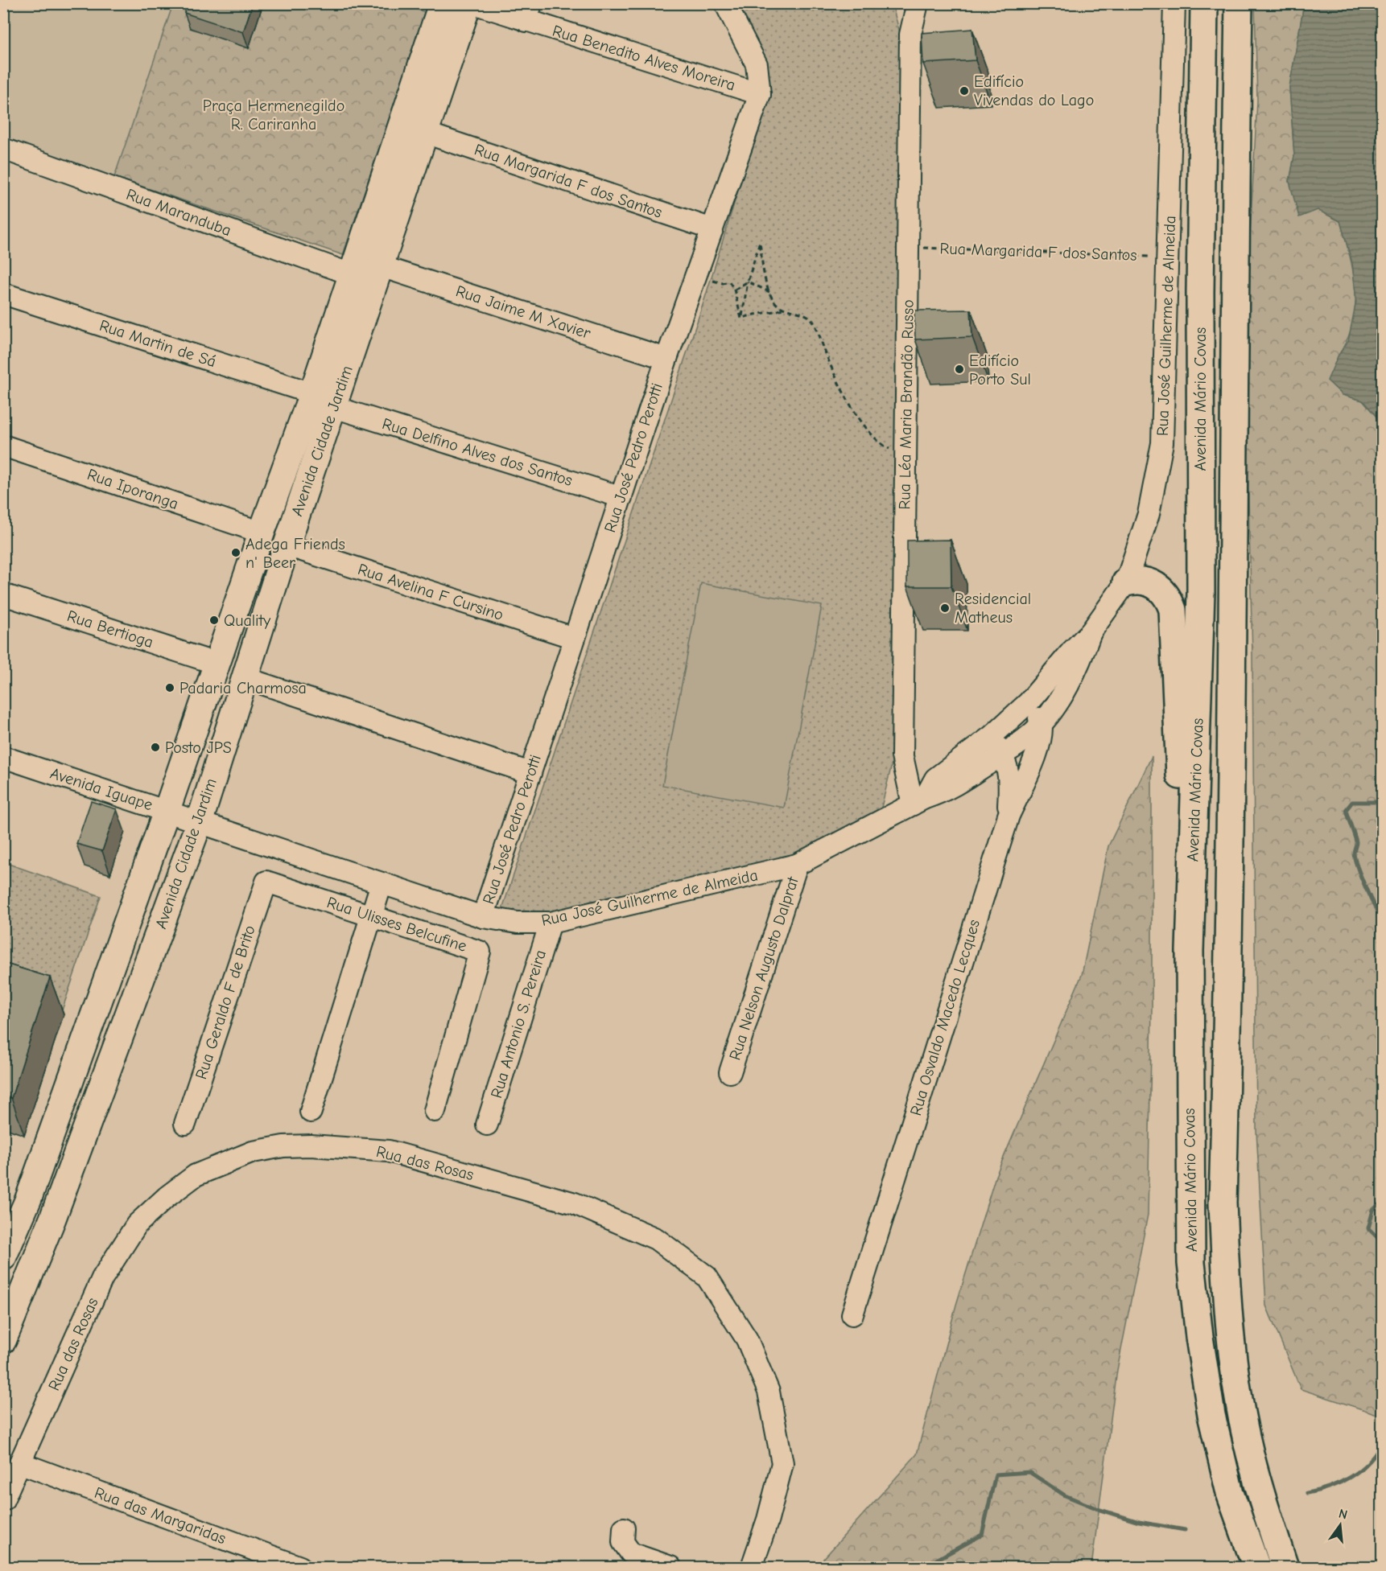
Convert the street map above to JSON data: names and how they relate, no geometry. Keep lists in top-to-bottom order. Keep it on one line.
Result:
{"streets":{"highway":["Avenida Mário Covas"],"main road":["Avenida Cidade Jardim"],"street":["Rua Benedito Alves Moreira","Rua Margarida F dos Santos","Rua Maranduba","Rua Jaime M Xavier","Rua José Guilherme de Almeida","Rua Martin de Sá","Rua Léa Maria Brandão Russo","Rua Delfino Alves dos Santos","Rua José Pedro Perotti","Rua Iporanga","Rua Avelina F Cursino","Rua Bertioga","Avenida Iguape","Rua Ulisses Belcufine","Rua Nelson Augusto Dalprat","Rua Geraldo F de Brito","Rua Osvaldo Macedo Lecques","Rua Antonio S. Pereira","Rua das Rosas","Rua das Margaridas"]},"crossings":[["Rua Benedito Alves Moreira","Rua José Pedro Perotti"],["Rua Margarida F dos Santos","Rua José Guilherme de Almeida"],["Rua Margarida F dos Santos","Rua Léa Maria Brandão Russo"],["Rua Margarida F dos Santos","Avenida Cidade Jardim"],["Rua Margarida F dos Santos","Rua José Pedro Perotti"],["Rua Maranduba","Avenida Cidade Jardim"],["Rua Jaime M Xavier","Avenida Cidade Jardim"],["Rua Jaime M Xavier","Rua José Pedro Perotti"],["Rua José Guilherme de Almeida","Rua Léa Maria Brandão Russo"],["Rua José Guilherme de Almeida","Avenida Cidade Jardim"],["Rua José Guilherme de Almeida","Rua José Pedro Perotti"],["Rua José Guilherme de Almeida","Avenida Iguape"],["Rua José Guilherme de Almeida","Rua Nelson Augusto Dalprat"],["Rua José Guilherme de Almeida","Rua Osvaldo Macedo Lecques"],["Rua José Guilherme de Almeida","Rua Antonio S. Pereira"],["Rua Martin de Sá","Avenida Cidade Jardim"],["Avenida Cidade Jardim","Rua Delfino Alves dos Santos"],["Avenida Cidade Jardim","Rua Iporanga"],["Avenida Cidade Jardim","Rua Avelina F Cursino"],["Avenida Cidade Jardim","Rua Bertioga"],["Avenida Cidade Jardim","Avenida Iguape"],["Rua Delfino Alves dos Santos","Rua José Pedro Perotti"],["Rua José Pedro Perotti","Rua Avelina F Cursino"],["Rua Ulisses Belcufine","Rua Geraldo F de Brito"],["Rua das Rosas","Rua das Margaridas"]],"parks":["Praça Hermenegildo R. Cariranha"],"places":["Edifício Vivendas do Lago","Edifício Porto Sul","Adega Friends n' Beer","Residencial Matheus","Quality","Padaria Charmosa","Posto JPS"],"north":"top"}
